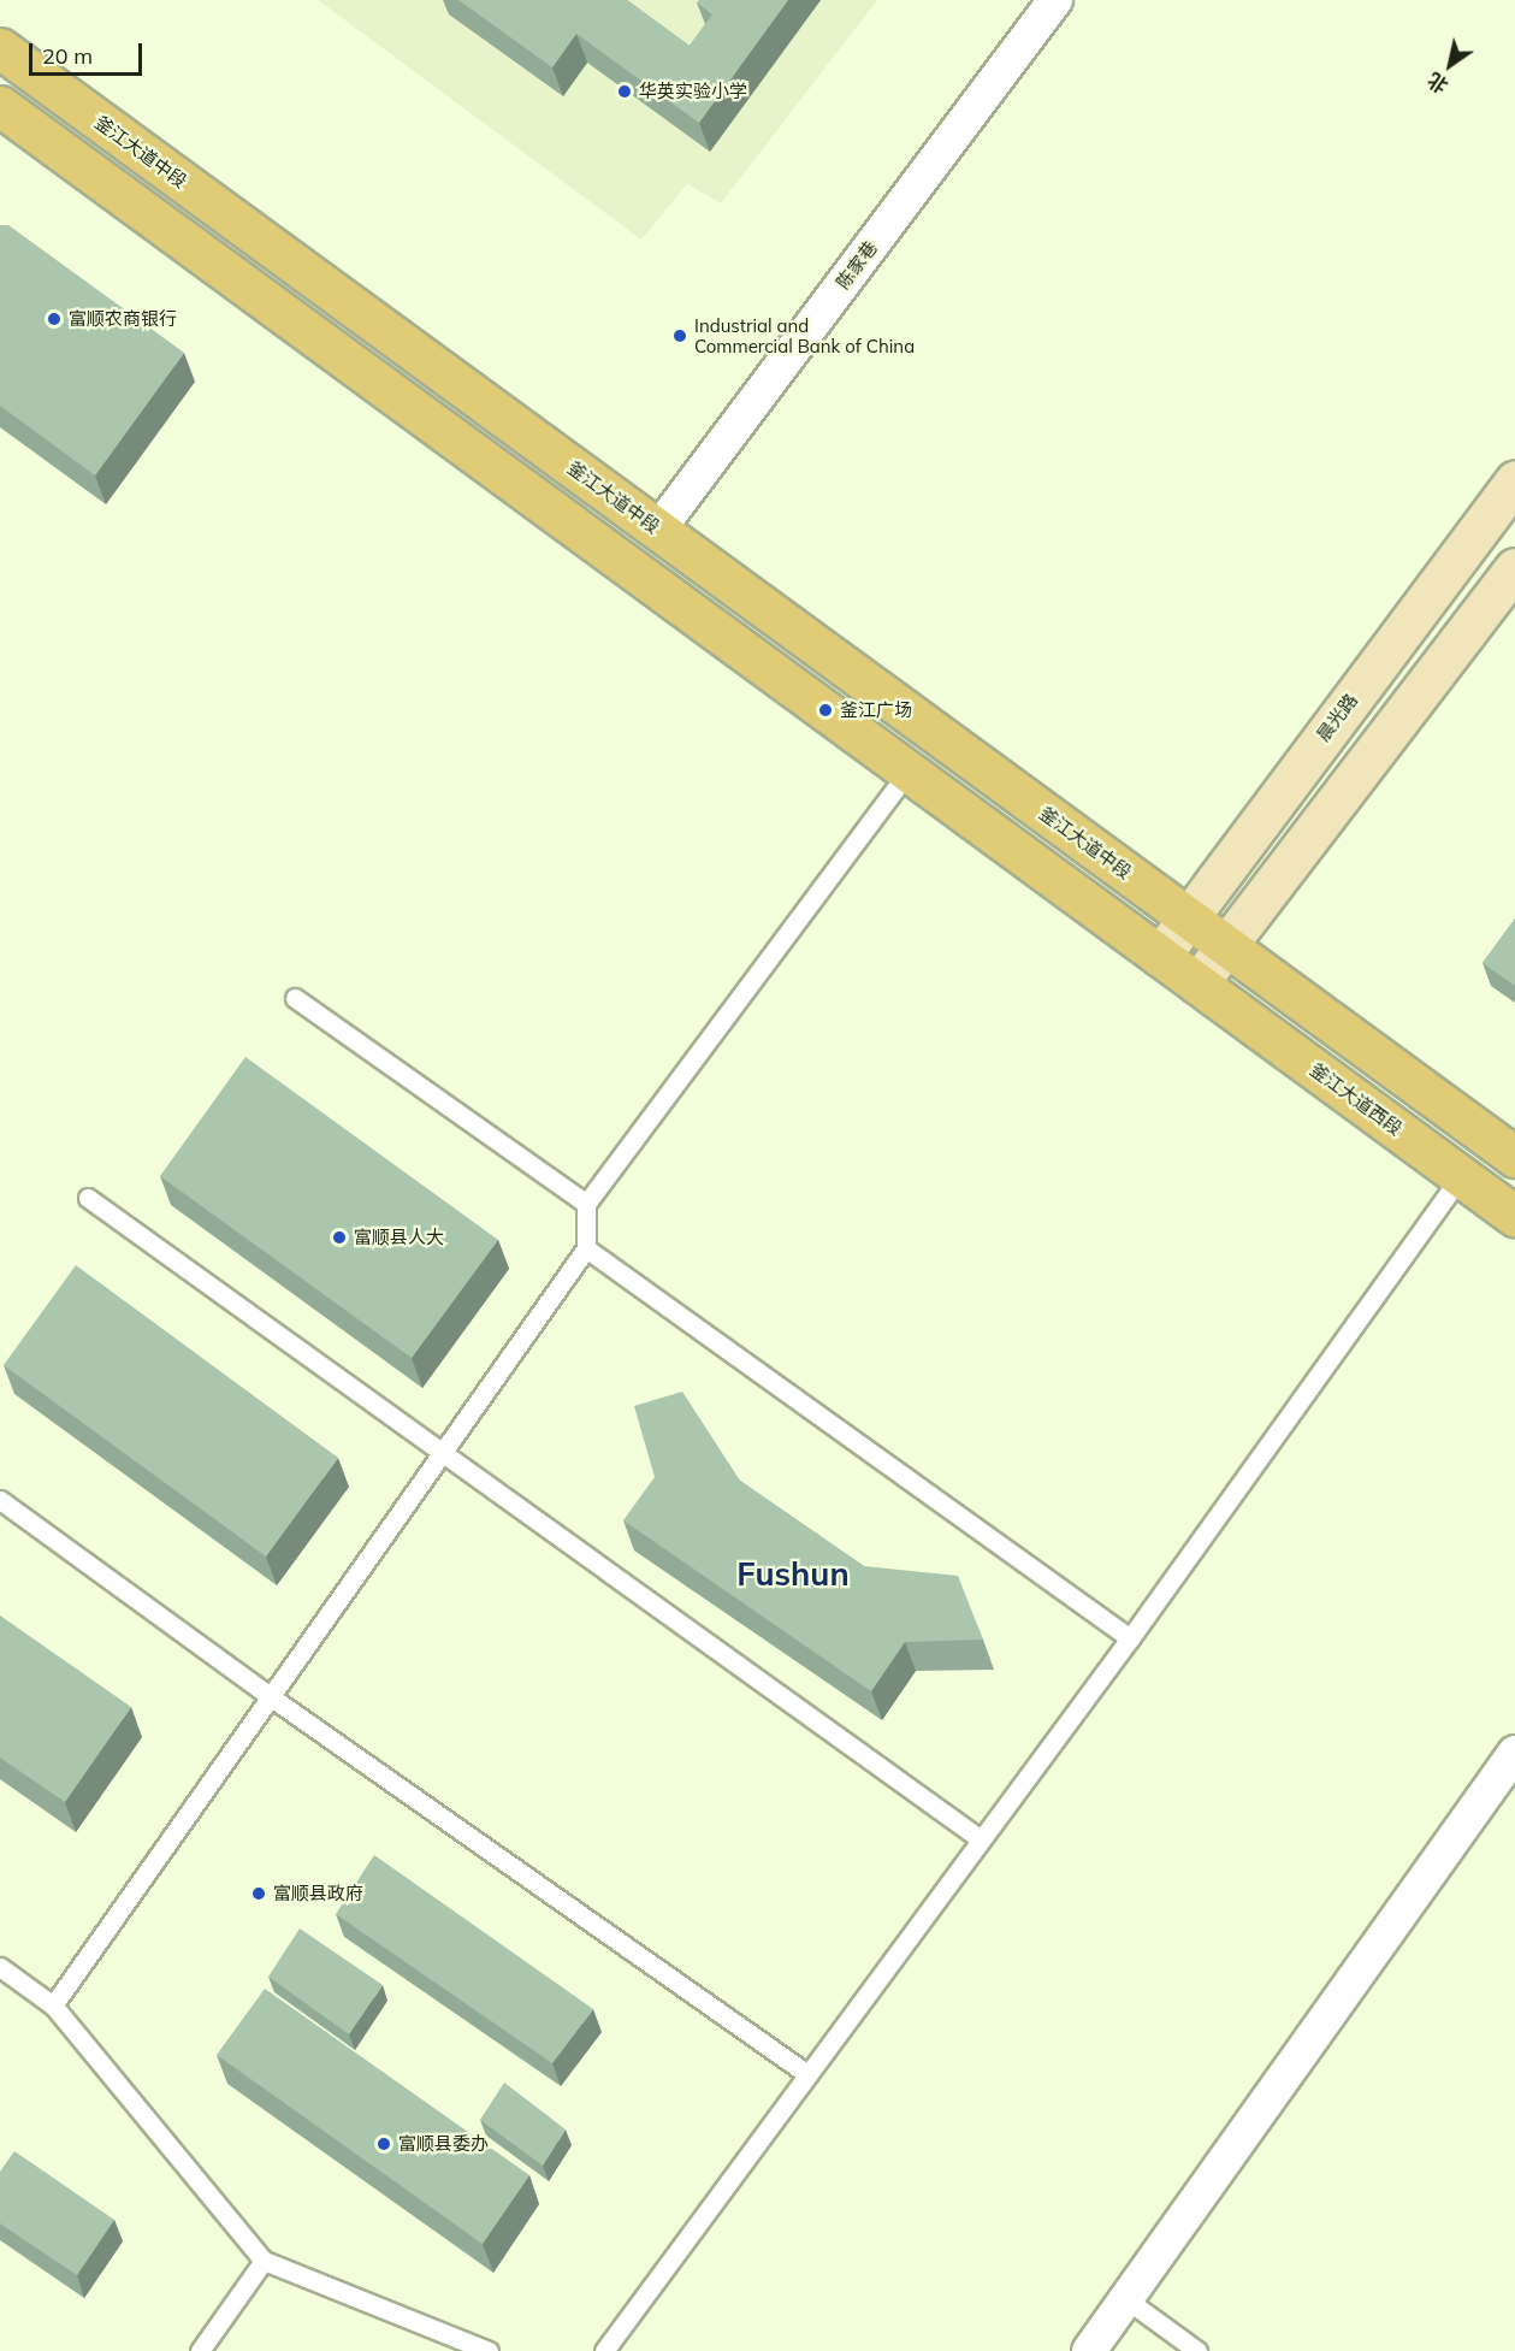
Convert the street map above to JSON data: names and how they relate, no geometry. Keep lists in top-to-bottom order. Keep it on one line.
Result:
{"streets":{"main road":["釜江大道中段","晨光路","釜江大道西段"],"street":["陈家巷"]},"crossings":[["釜江大道中段","陈家巷"],["釜江大道中段","晨光路"]],"districts":["Fushun"],"places":["华英实验小学","富顺农商银行","Industrial and Commercial Bank of China","釜江广场","富顺县人大","富顺县政府","富顺县委办"],"scale_bar":"20 m","north":"bottom left"}
